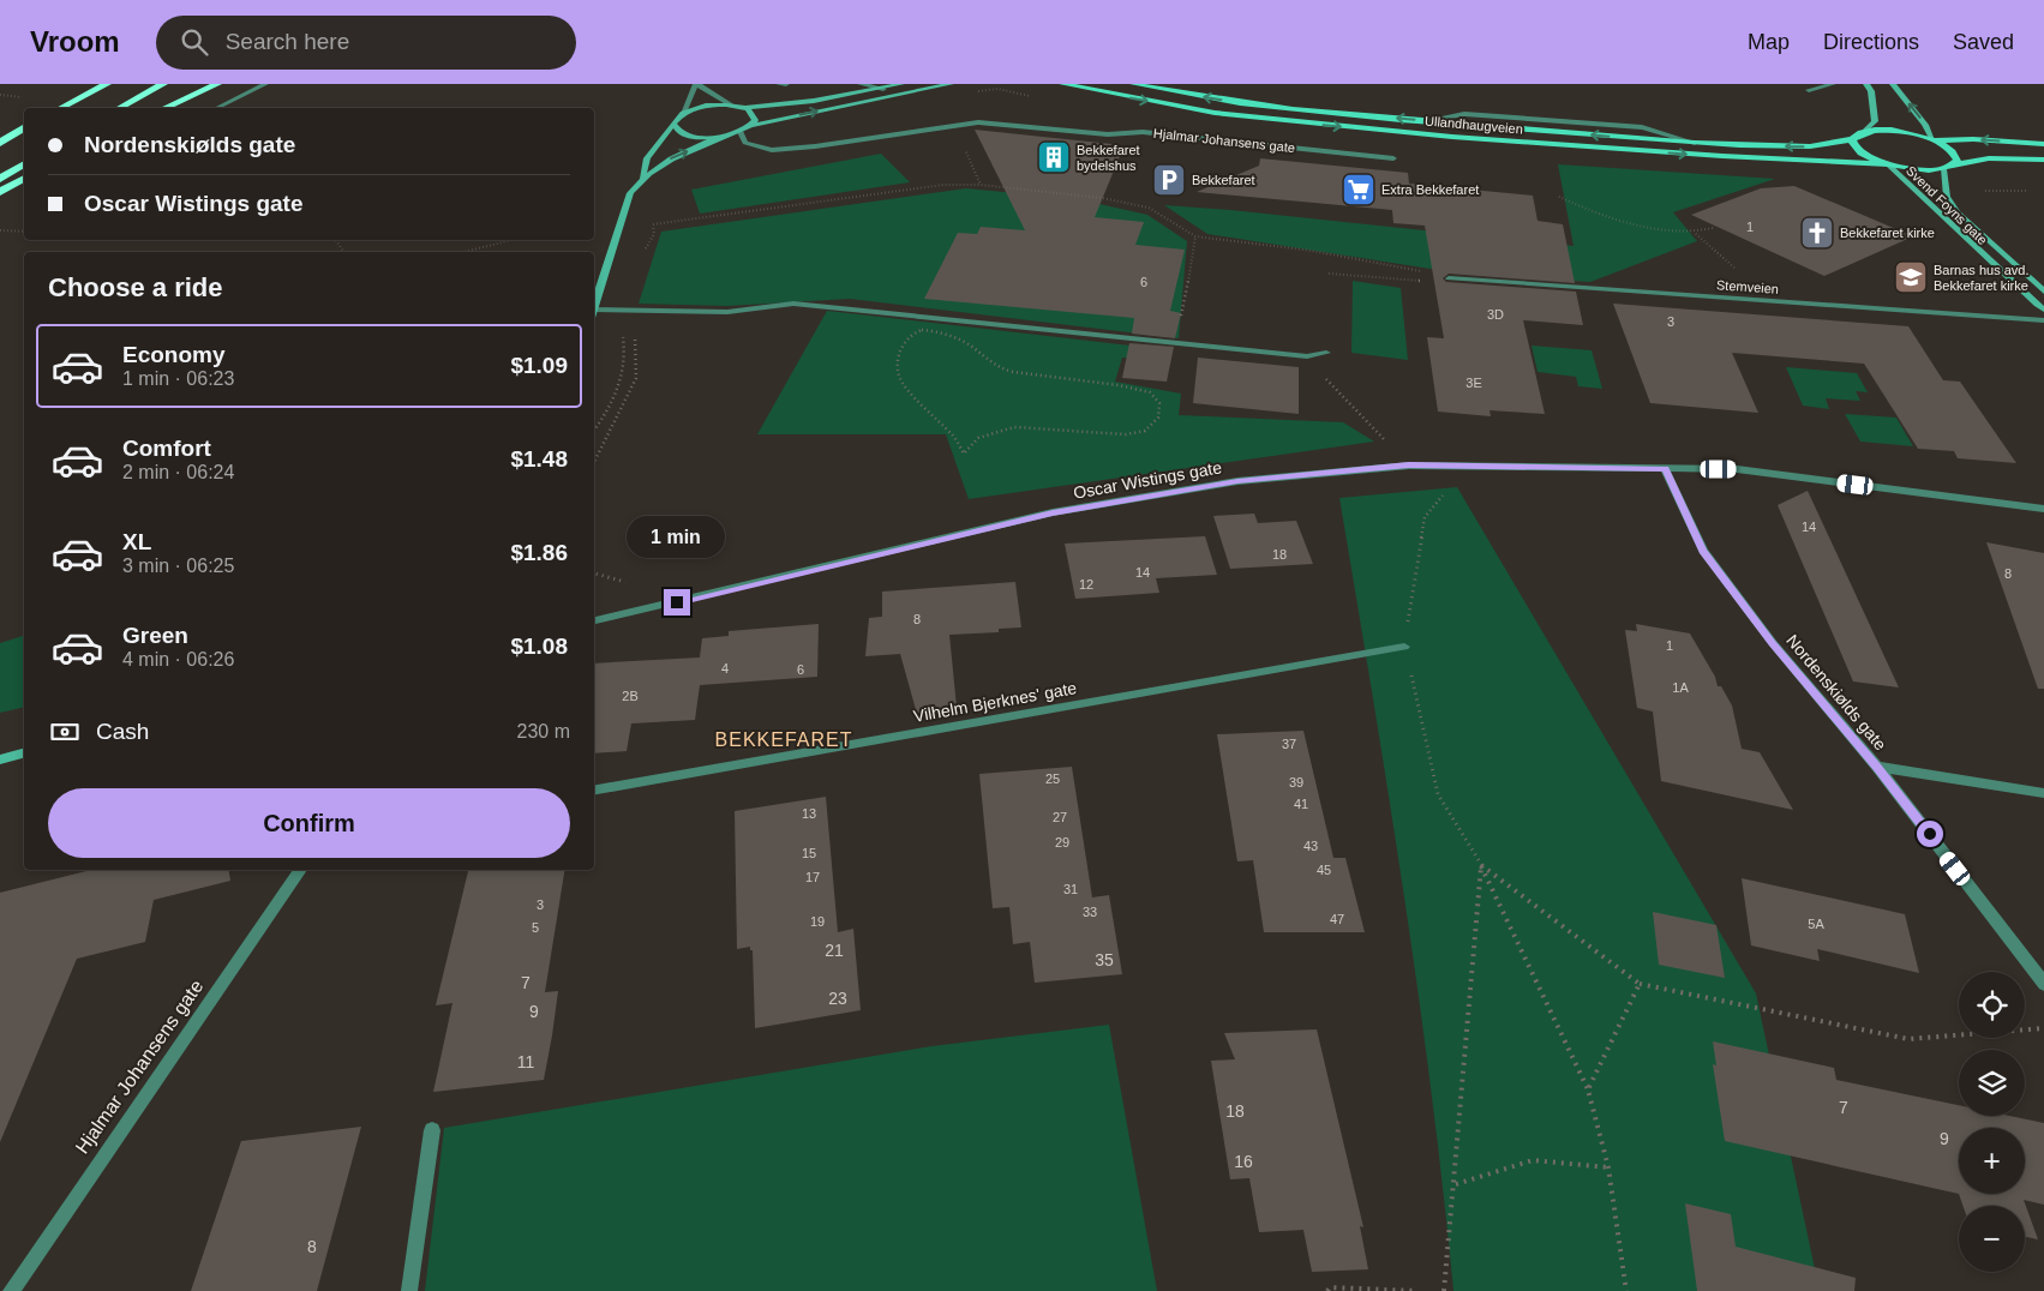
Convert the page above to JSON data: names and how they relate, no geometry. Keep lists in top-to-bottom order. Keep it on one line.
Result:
{"streets":{"main road":["Ullandhaugveien"],"street":["Hjalmar Johansens gate","Svend Foyns gate","Stemveien","Oscar Wistings gate","Nordenskiølds gate","Vilhelm Bjerknes' gate"]},"crossings":[["Ullandhaugveien","Svend Foyns gate"],["Oscar Wistings gate","Nordenskiølds gate"]],"districts":["BEKKEFARET"],"places":{"building":["Bekkefaret bydelshus"],"parking":["Bekkefaret"],"supermarket":["Extra Bekkefaret"],"church":["Bekkefaret kirke"],"school or university":["Barnas hus avd. Bekkefaret kirke"]},"house_numbers":["1","6","3D","3","3E","14","18","14","8","12","8","1","4","6","1A","2B","37","25","39","41","13","27","29","43","15","45","17","31","3","33","47","19","5A","5","21","35","7","23","9","11","7","18","9","16","8"],"page":{"header":"Vroom","search":"Search here","nav":["Map","Directions","Saved"],"banner":["Nordenskiølds gate","Oscar Wistings gate"],"heading":"Choose a ride","list":[{"name":"Economy","note":"1 min · 06:23","value":"$1.09"},{"name":"Comfort","note":"2 min · 06:24","value":"$1.48"},{"name":"XL","note":"3 min · 06:25","value":"$1.86"},{"name":"Green","note":"4 min · 06:26","value":"$1.08"}],"bubble":"1 min","pay":["Cash","230 m"],"buttons":"Confirm","map_buttons":["+","−"]}}
